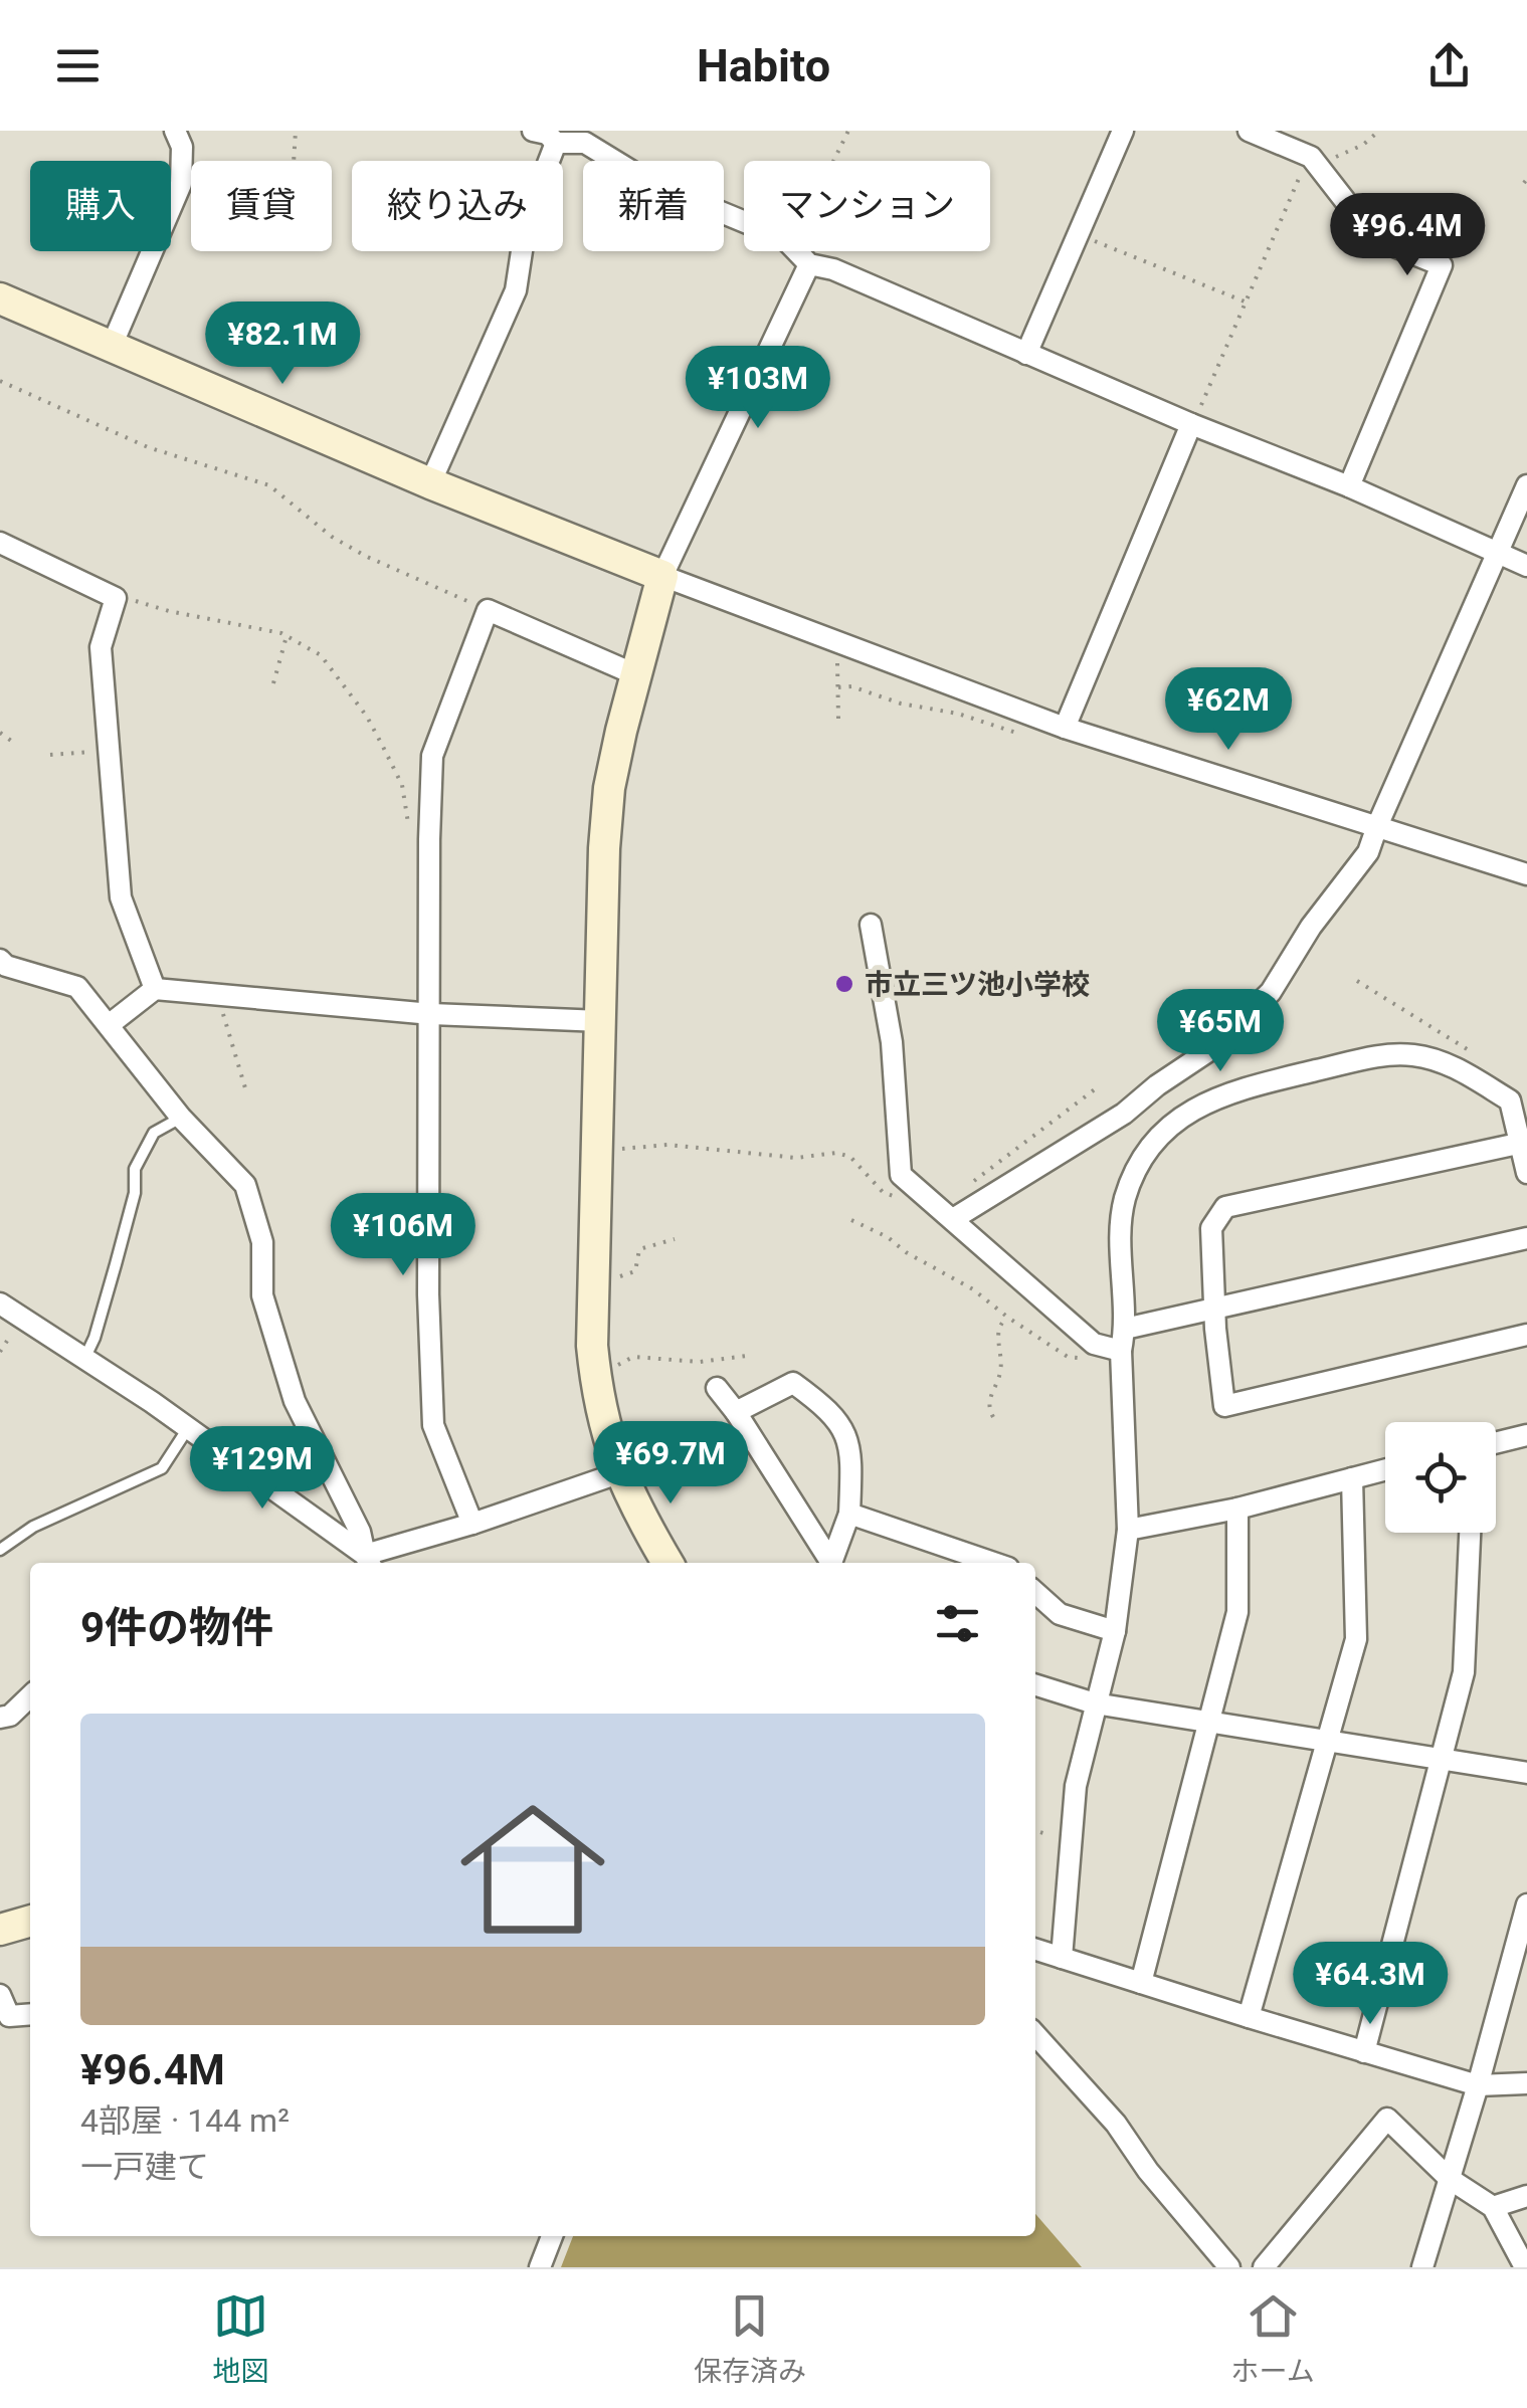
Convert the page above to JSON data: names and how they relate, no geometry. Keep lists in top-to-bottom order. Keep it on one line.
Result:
{"places":["市立三ツ池小学校"],"page":{"header":"Habito","chip":["購入","賃貸","絞り込み","新着","マンション"],"price":["¥96.4M","¥82.1M","¥103M","¥62M","¥65M","¥106M","¥69.7M","¥129M","¥64.3M"],"heading":"9件の物件","list":[{"name":"¥96.4M","note":"4部屋 · 144 m² · 一戸建て"}],"tabs":["地図","保存済み","ホーム"]}}
